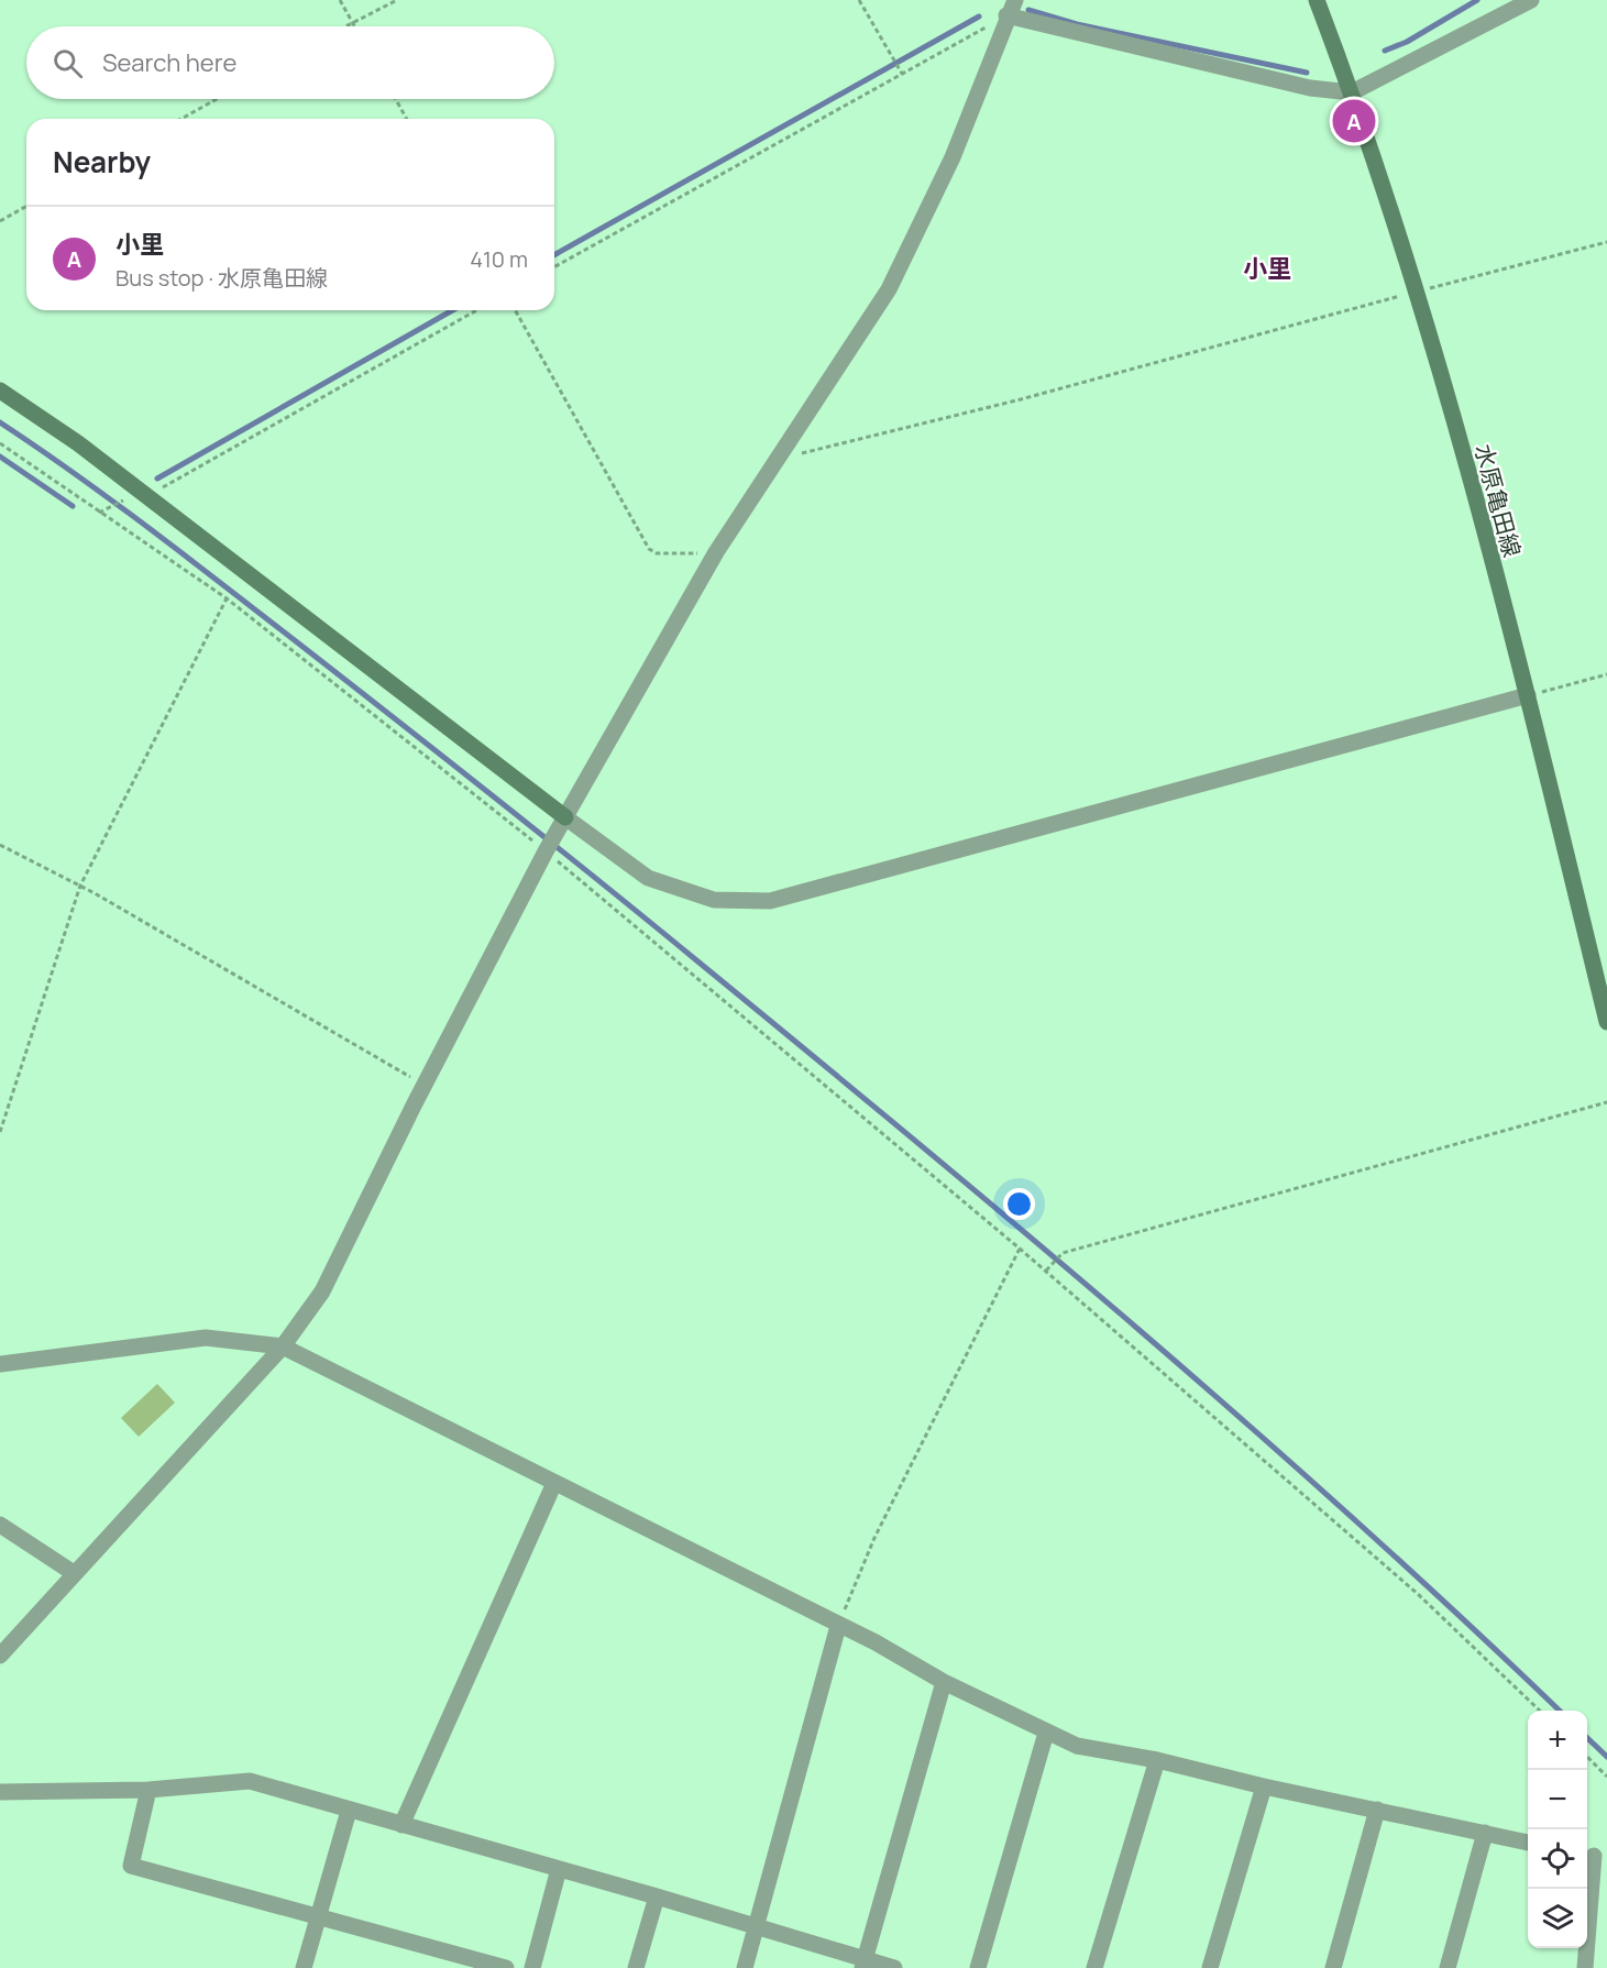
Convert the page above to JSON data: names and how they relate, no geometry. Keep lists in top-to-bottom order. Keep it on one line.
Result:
{"streets":{"main road":["水原亀田線"]},"districts":["小里"],"page":{"search":"Search here","pins":"A","heading":"Nearby","list":[{"mark":"A","name":"小里","note":"Bus stop · 水原亀田線","value":"410 m"}],"map_buttons":["+","−"]}}
